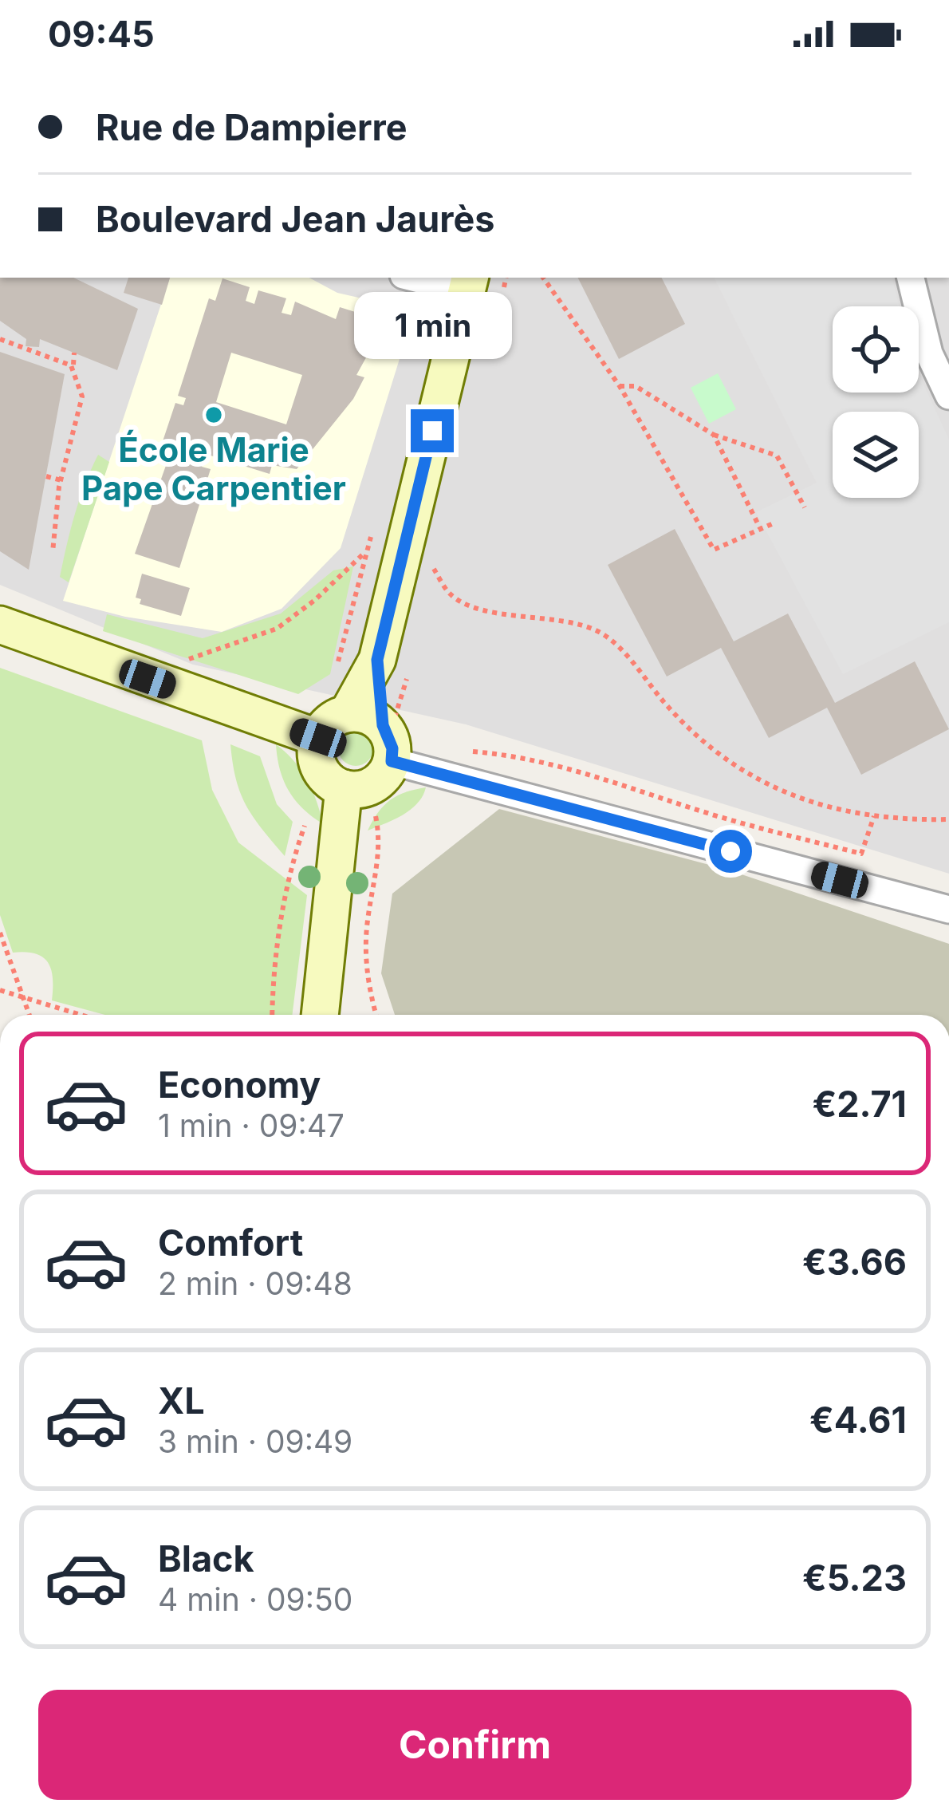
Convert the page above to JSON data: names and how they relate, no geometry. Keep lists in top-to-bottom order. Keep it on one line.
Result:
{"places":["École Marie Pape Carpentier"],"page":{"status":"09:45","banner":["Rue de Dampierre","Boulevard Jean Jaurès"],"bubble":"1 min","list":[{"name":"Economy","note":"1 min · 09:47","value":"€2.71"},{"name":"Comfort","note":"2 min · 09:48","value":"€3.66"},{"name":"XL","note":"3 min · 09:49","value":"€4.61"},{"name":"Black","note":"4 min · 09:50","value":"€5.23"}],"buttons":"Confirm"}}
